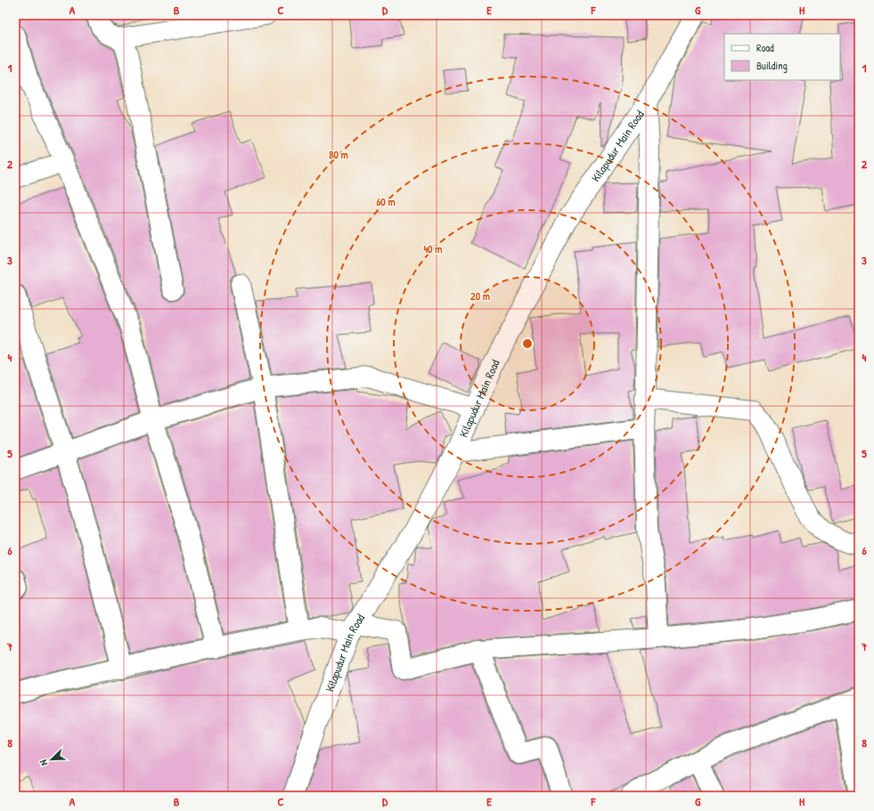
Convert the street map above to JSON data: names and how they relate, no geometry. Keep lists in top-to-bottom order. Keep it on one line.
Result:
{"streets":{"street":["Kilapudur Main Road"]},"legend":["Road","Building"],"north":"bottom left","grid":{"columns":["A","B","C","D","E","F","G","H"],"rows":["1","2","3","4","5","6","7","8"]},"rings":["80 m","60 m","40 m","20 m"]}
